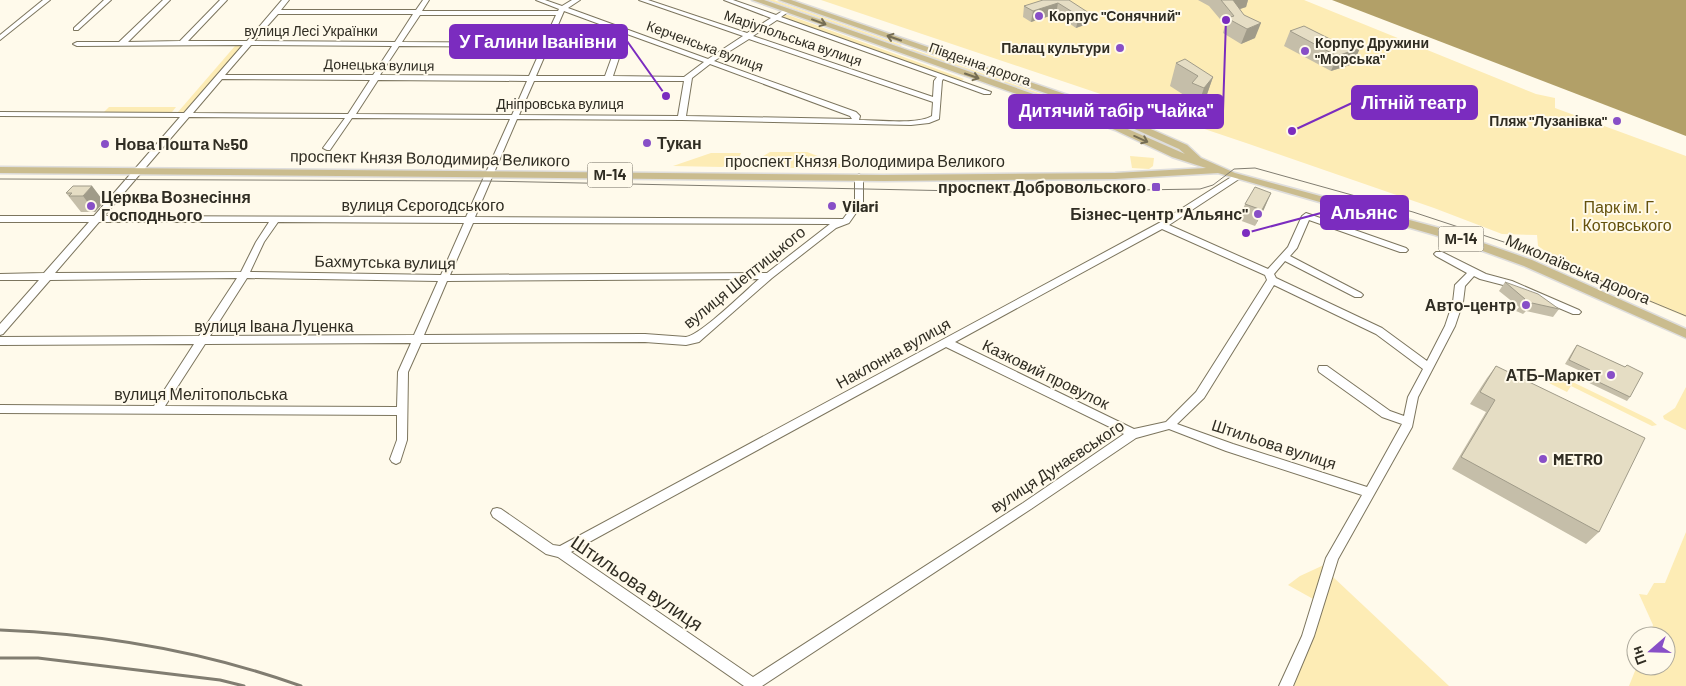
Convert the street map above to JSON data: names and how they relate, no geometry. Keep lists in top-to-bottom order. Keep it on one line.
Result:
{"streets":{"main road":["Південна дорога","проспект Князя Володимира Великого","М-14","Миколаївська дорога"],"street":["вулиця Лесі Українки","Маріупольська вулиця","Керченська вулиця","Донецька вулиця","Дніпровська вулиця","вулиця Сєрогодського","Бахмутська вулиця","вулиця Шептицького","вулиця Івана Луценка","Наклонна вулиця","Казковий провулок","вулиця Мелітопольська","Штильова вулиця","вулиця Дунаєвського"]},"crossings":[["Маріупольська вулиця","Дніпровська вулиця"],["Керченська вулиця","Дніпровська вулиця"],["Південна дорога","Миколаївська дорога"],["проспект Князя Володимира Великого","Миколаївська дорога"],["проспект Князя Володимира Великого","вулиця Шептицького"],["вулиця Сєрогодського","вулиця Шептицького"],["Бахмутська вулиця","вулиця Шептицького"],["Миколаївська дорога","Наклонна вулиця"],["вулиця Шептицького","вулиця Івана Луценка"],["Наклонна вулиця","Казковий провулок"],["Наклонна вулиця","Штильова вулиця"],["Казковий провулок","вулиця Дунаєвського"],["Штильова вулиця","вулиця Дунаєвського"]],"parks":["Парк ім. Г. І. Котовського"],"places":{"other":["Корпус \"Сонячний\"","Дитячий табір \"Чайка\"","Палац культури","Корпус Дружини \"Морська\"","У Галини Іванівни","Пляж \"Лузанівка\"","Літній театр","Тукан","Нова Пошта №50","Церква Вознесіння Господнього","Vilari","Бізнес-центр \"Альянс\"","Альянс","Авто-центр","АТБ-Маркет","METRO"],"transit":["проспект Добровольского"]},"north":"left"}
